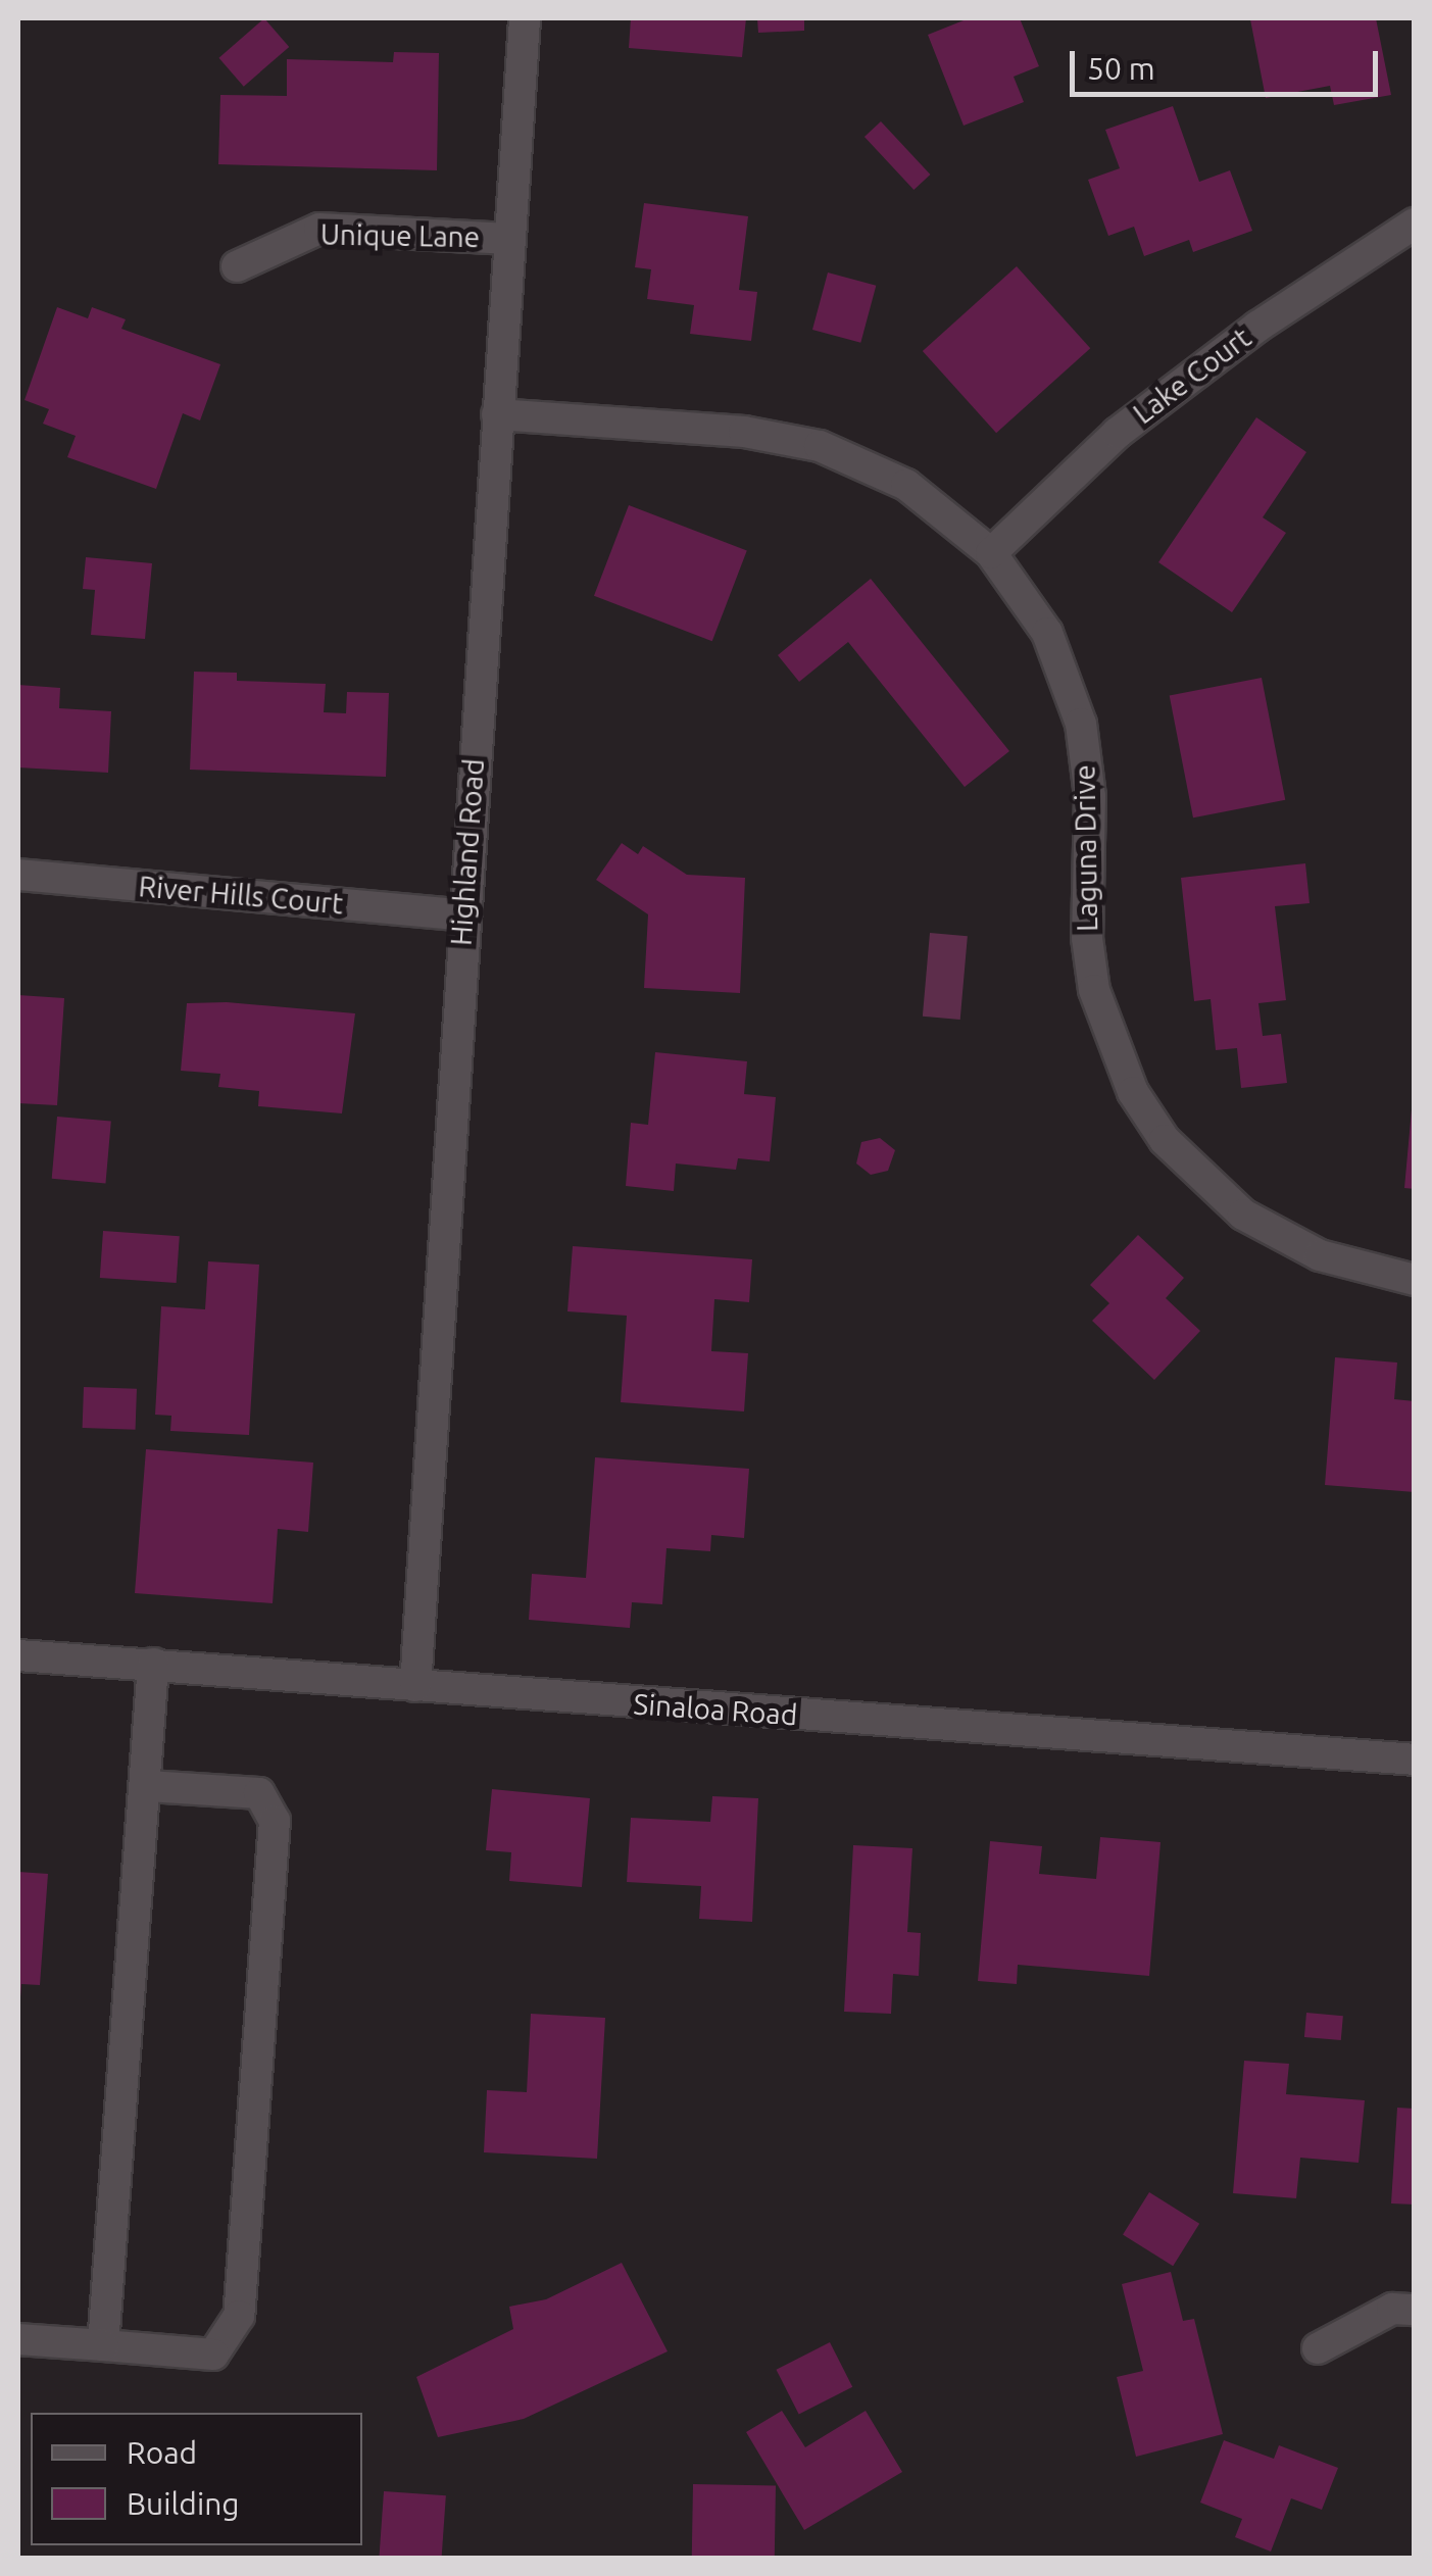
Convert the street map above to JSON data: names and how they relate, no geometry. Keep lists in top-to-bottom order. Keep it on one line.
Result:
{"streets":{"street":["Unique Lane","Lake Court","Laguna Drive","Highland Road","River Hills Court","Sinaloa Road"]},"crossings":[["Unique Lane","Highland Road"],["Lake Court","Laguna Drive"],["Laguna Drive","Highland Road"],["Highland Road","River Hills Court"],["Highland Road","Sinaloa Road"]],"legend":["Road","Building"],"scale_bar":"50 m"}
